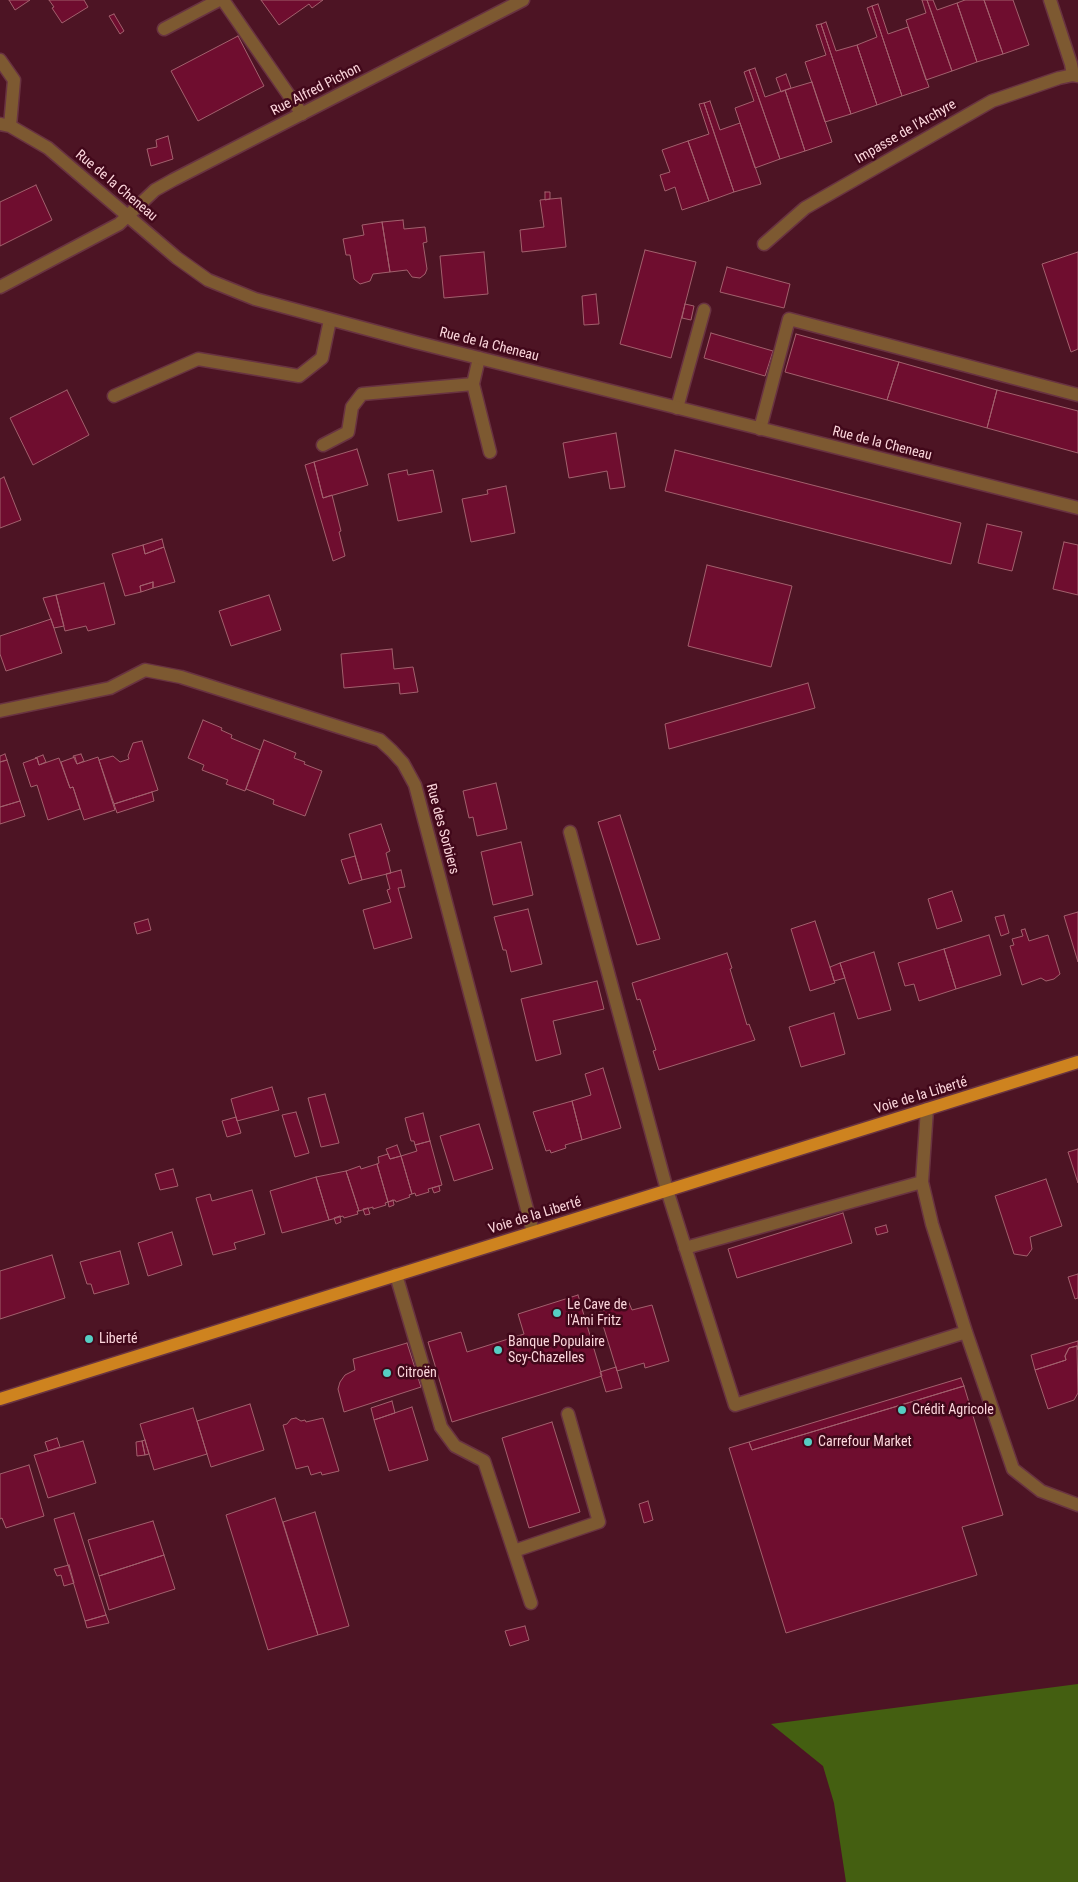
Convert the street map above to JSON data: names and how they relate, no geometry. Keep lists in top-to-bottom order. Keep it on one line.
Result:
{"streets":{"main road":["Voie de la Liberté"],"street":["Rue Alfred Pichon","Impasse de l'Archyre","Rue de la Cheneau","Rue des Sorbiers"]},"crossings":[["Rue Alfred Pichon","Rue de la Cheneau"],["Rue des Sorbiers","Voie de la Liberté"]],"places":["Le Cave de l'Ami Fritz","Liberté","Banque Populaire Scy-Chazelles","Citroën","Crédit Agricole","Carrefour Market"]}
